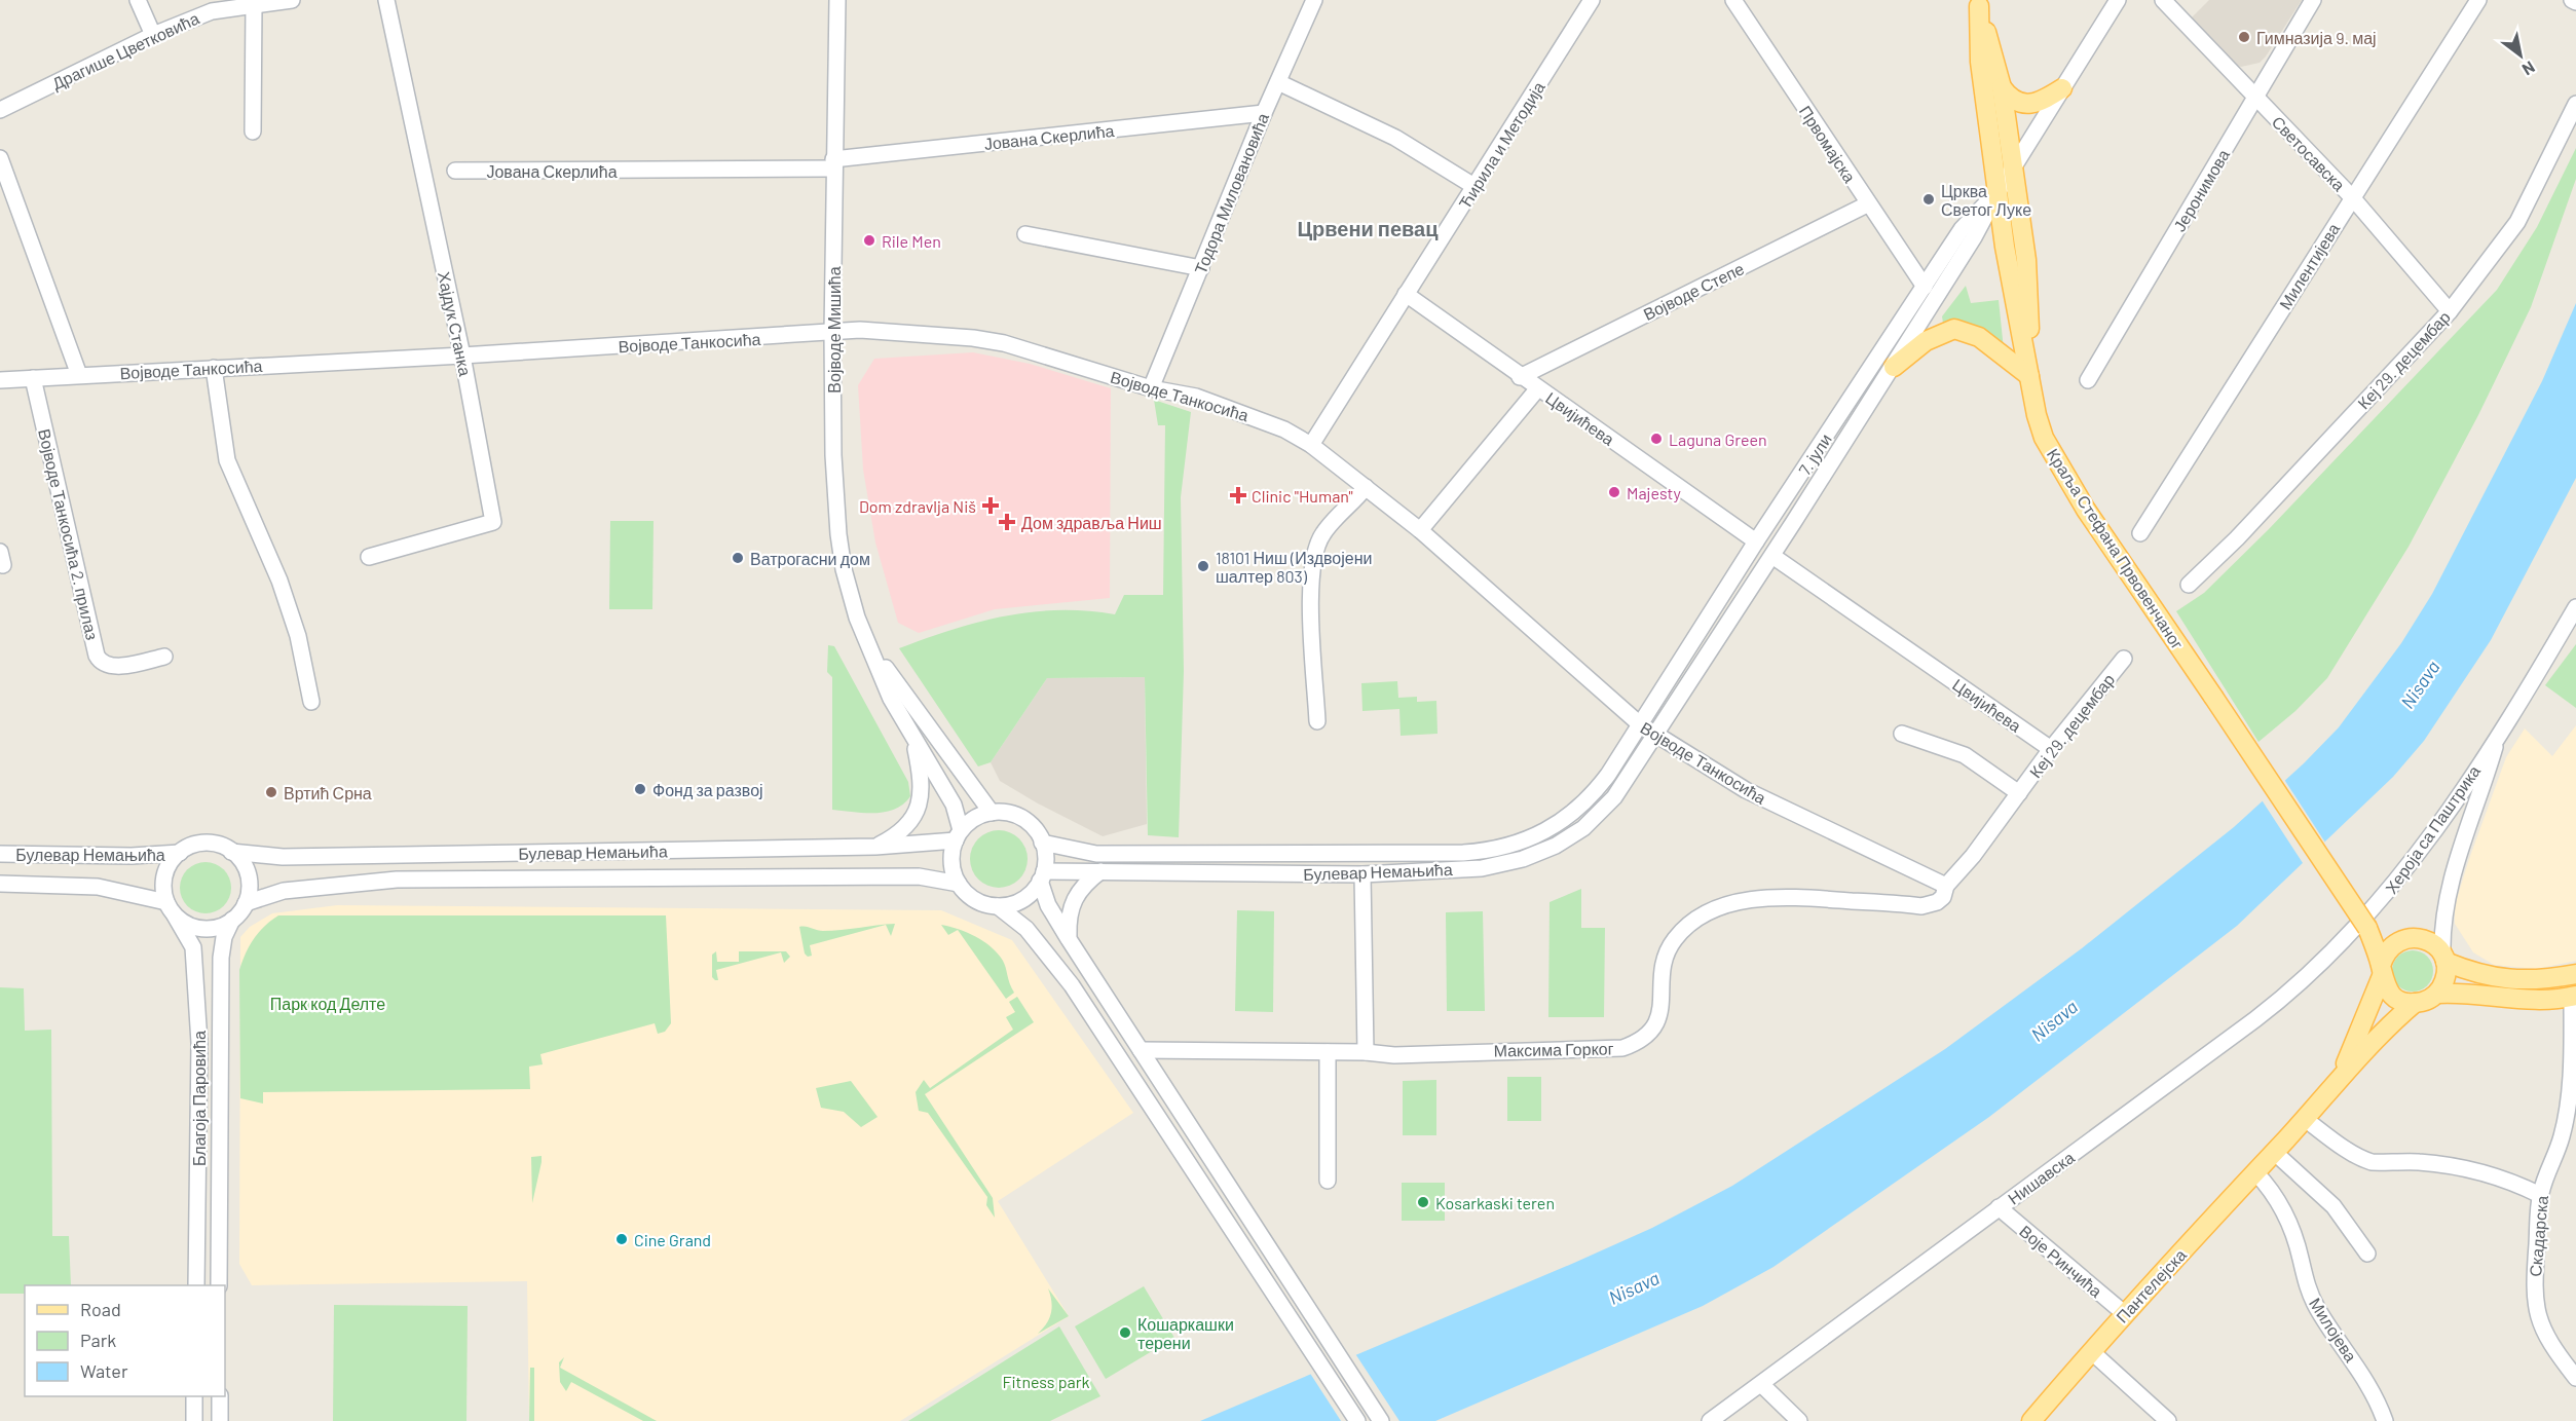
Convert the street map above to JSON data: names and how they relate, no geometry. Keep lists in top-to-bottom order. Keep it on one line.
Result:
{"streets":{"main road":["Краља Стефана Првовенчаног","Пантелејска"],"street":["Драгише Цветковића","Јована Скерлића","Првомајска","Ћирила и Методија","Светосавска","Јеронимова","Тодора Миловановића","Милентијева","Војводе Степе","Хајдук Станка","Војводе Мишића","Војводе Танкосића","Кеј 29. децембар","Цвијићева","7. јули","Војводе Танкосића 2. прилаз","Хероја са Паштрика","Булевар Немањића","Максима Горког","Благоја Паровића","Нишавска","Скадарска","Воје Ринчића","Милојева"]},"crossings":[["Јована Скерлића","Тодора Миловановића"],["Јована Скерлића","Војводе Мишића"],["Првомајска","Војводе Степе"],["Првомајска","7. јули"],["Ћирила и Методија","Војводе Танкосића"],["Ћирила и Методија","Цвијићева"],["Светосавска","Јеронимова"],["Светосавска","Милентијева"],["Светосавска","Кеј 29. децембар"],["Тодора Миловановића","Војводе Танкосића"],["Војводе Степе","Цвијићева"],["Хајдук Станка","Војводе Танкосића"],["Војводе Мишића","Војводе Танкосића"],["Војводе Мишића","Булевар Немањића"],["Војводе Танкосића","Кеј 29. децембар"],["Војводе Танкосића","7. јули"],["Војводе Танкосића","Војводе Танкосића 2. прилаз"],["Војводе Танкосића","Булевар Немањића"],["Војводе Танкосића","Максима Горког"],["Кеј 29. децембар","Цвијићева"],["Кеј 29. децембар","Максима Горког"],["Цвијићева","7. јули"],["7. јули","Краља Стефана Првовенчаног"],["7. јули","Булевар Немањића"],["Краља Стефана Првовенчаног","Хероја са Паштрика"],["Краља Стефана Првовенчаног","Нишавска"],["Краља Стефана Првовенчаног","Пантелејска"],["Хероја са Паштрика","Нишавска"],["Хероја са Паштрика","Пантелејска"],["Булевар Немањића","Благоја Паровића"],["Нишавска","Воје Ринчића"],["Воје Ринчића","Пантелејска"],["Пантелејска","Милојева"]],"districts":["Црвени певац"],"water":["Nisava"],"parks":["Парк код Делте","Fitness park"],"places":{"other":["Гимназија 9. мај","Црква Светог Луке","Rile Men","Laguna Green","Majesty","Ватрогасни дом","18101 Ниш (Издвојени шалтер 803)","Фонд за развој","Вртић Срна","Kosarkaski teren","Cine Grand","Кошаркашки терени"],"health":["Clinic \"Human\"","Dom zdravlja Niš","Дом здравља Ниш"]},"legend":["Road","Park","Water"],"north":"bottom right"}
